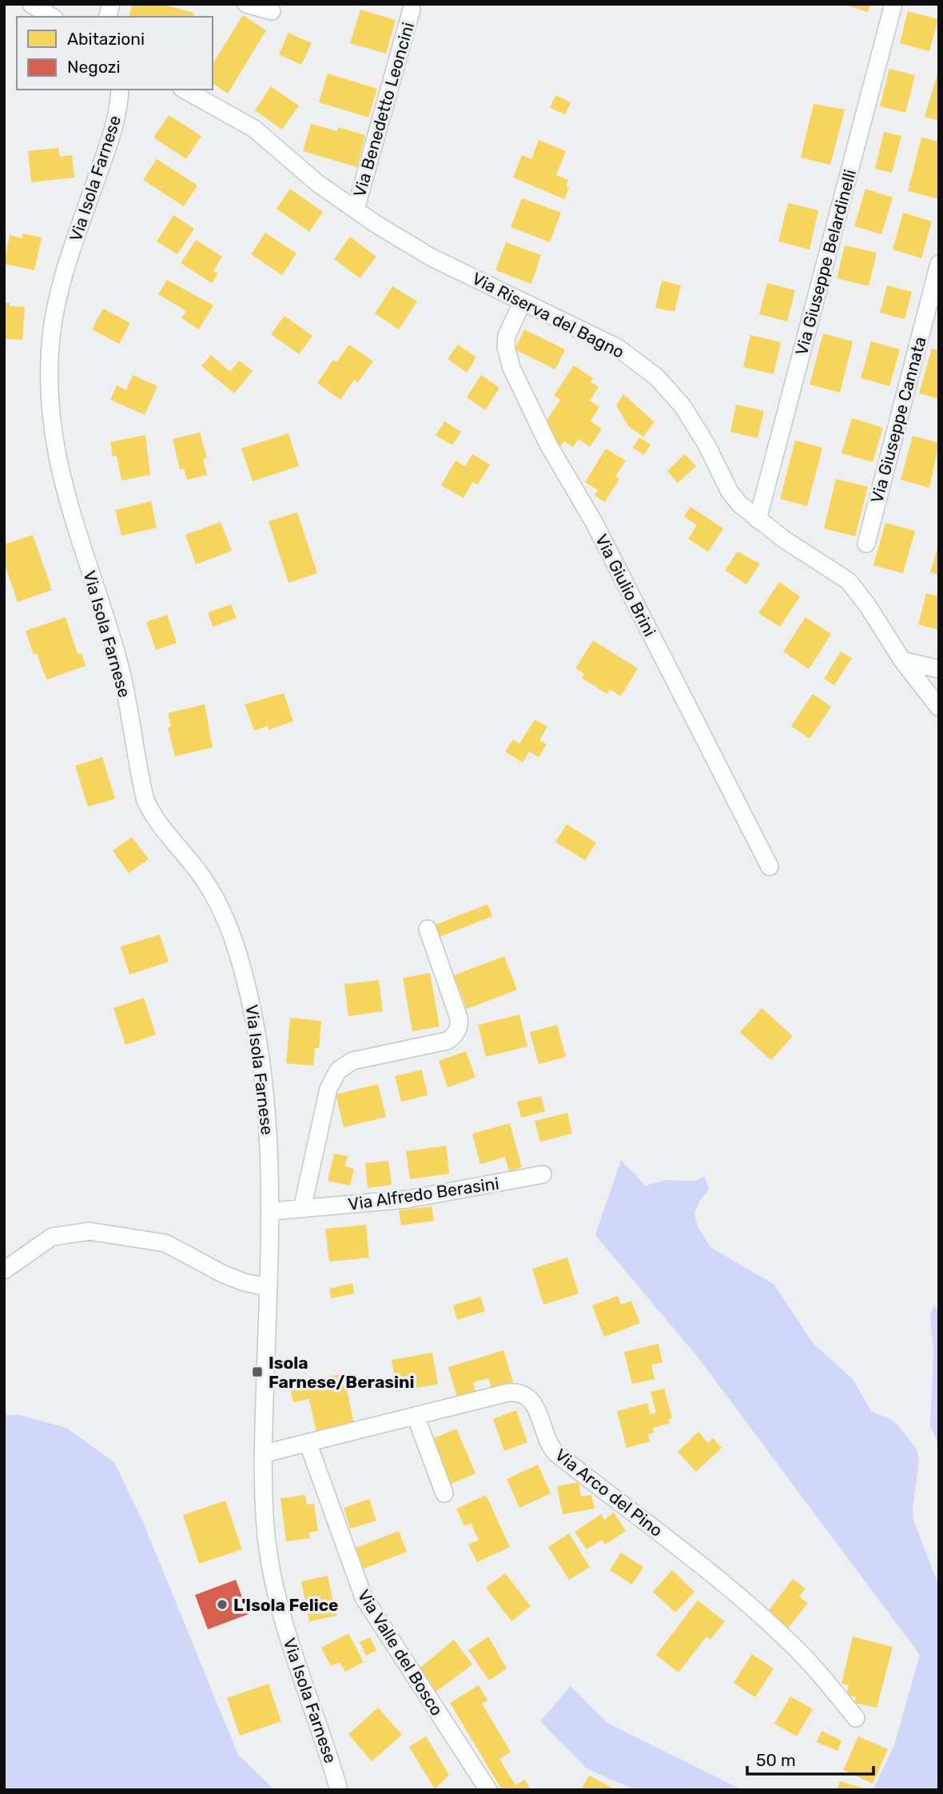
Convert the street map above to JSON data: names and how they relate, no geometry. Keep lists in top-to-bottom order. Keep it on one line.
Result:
{"streets":{"street":["Via Benedetto Leoncini","Via Isola Farnese","Via Giuseppe Belardinelli","Via Riserva del Bagno","Via Giuseppe Cannata","Via Giulio Brini","Via Alfredo Berasini","Via Arco del Pino","Via Valle del Bosco"]},"crossings":[["Via Benedetto Leoncini","Via Riserva del Bagno"],["Via Isola Farnese","Via Alfredo Berasini"],["Via Isola Farnese","Via Arco del Pino"],["Via Giuseppe Belardinelli","Via Riserva del Bagno"],["Via Riserva del Bagno","Via Giulio Brini"],["Via Arco del Pino","Via Valle del Bosco"]],"places":{"transit":["Isola Farnese/Berasini"],"other":["L'Isola Felice"]},"legend":["Abitazioni","Negozi"],"scale_bar":"50 m"}
